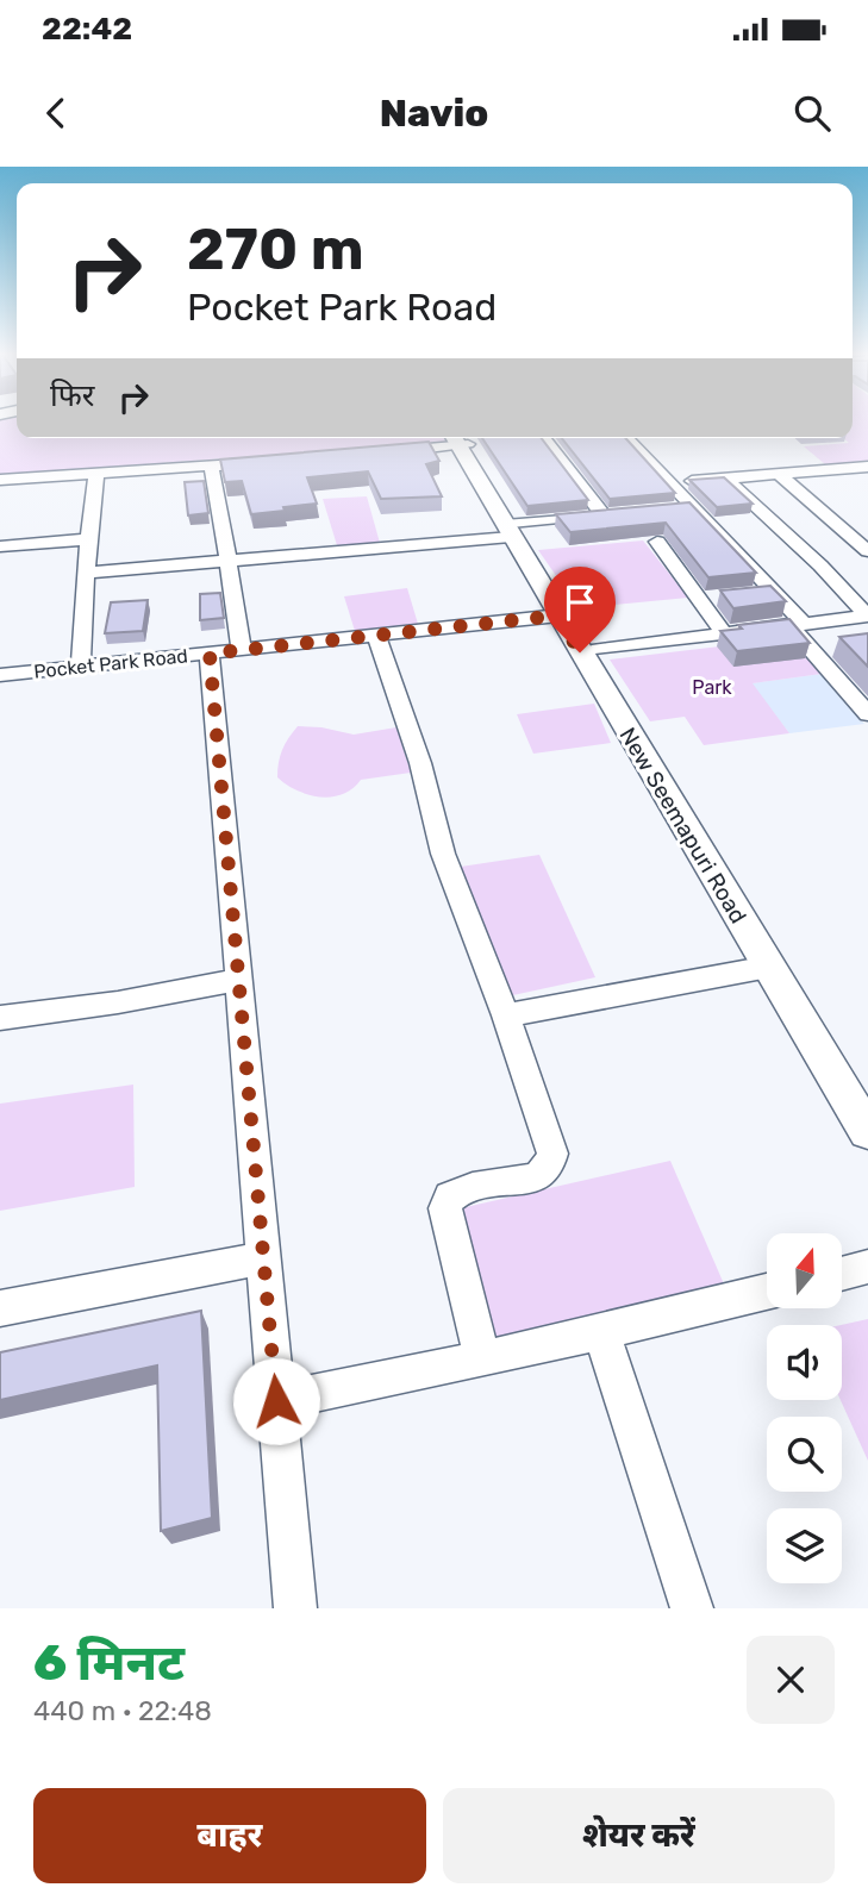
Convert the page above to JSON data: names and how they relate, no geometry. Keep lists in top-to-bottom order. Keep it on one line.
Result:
{"streets":{"main road":["New Seemapuri Road"],"street":["Pocket Park Road"]},"crossings":[["Pocket Park Road","New Seemapuri Road"]],"parks":["Park"],"north":"top","page":{"status":"22:42","header":"Navio","turn":["270 m","Pocket Park Road"],"then":"फिर","heading":["6 मिनट","440 m · 22:48"],"buttons":["बाहर","शेयर करें"]}}
